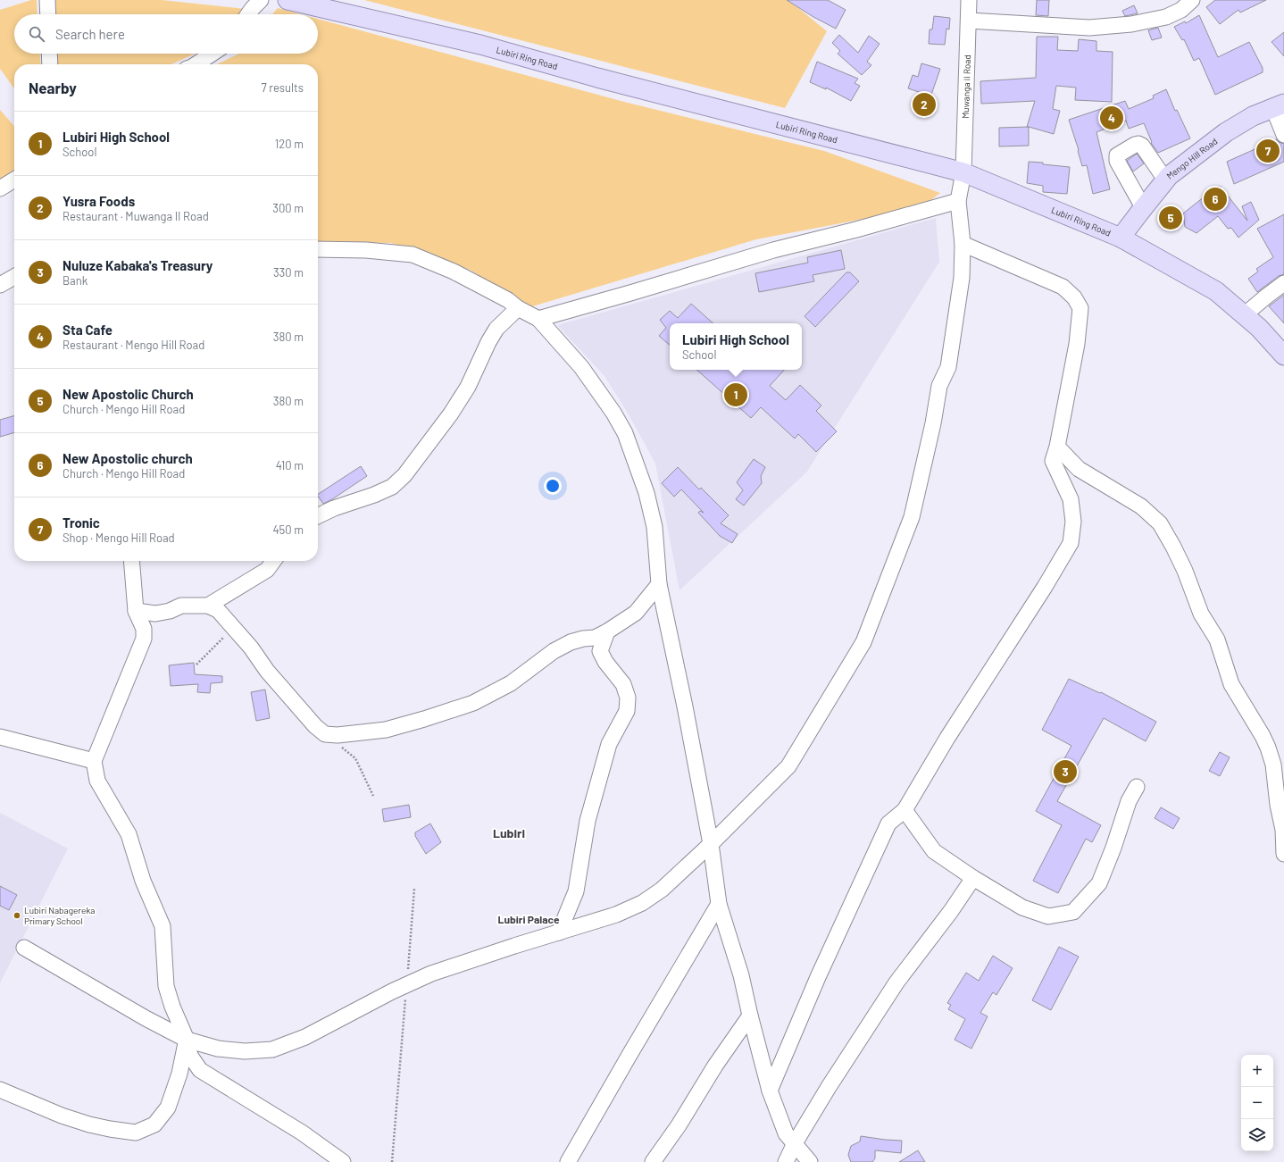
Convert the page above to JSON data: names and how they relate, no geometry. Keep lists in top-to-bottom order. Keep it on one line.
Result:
{"streets":{"main road":["Lubiri Ring Road","Mengo Hill Road"],"street":["Muwanga II Road"]},"crossings":[["Lubiri Ring Road","Muwanga II Road"],["Lubiri Ring Road","Mengo Hill Road"]],"districts":["Lubiri","Lubiri Palace"],"places":["Lubiri Nabagereka Primary School"],"page":{"search":"Search here","heading":["Nearby","7 results"],"pins":["2","4","7","6","5","1","3"],"list":[{"mark":"1","name":"Lubiri High School","note":"School","value":"120 m"},{"mark":"2","name":"Yusra Foods","note":"Restaurant · Muwanga II Road","value":"300 m"},{"mark":"3","name":"Nuluze Kabaka's Treasury","note":"Bank","value":"330 m"},{"mark":"4","name":"Sta Cafe","note":"Restaurant · Mengo Hill Road","value":"380 m"},{"mark":"5","name":"New Apostolic Church","note":"Church · Mengo Hill Road","value":"380 m"},{"mark":"6","name":"New Apostolic church","note":"Church · Mengo Hill Road","value":"410 m"},{"mark":"7","name":"Tronic","note":"Shop · Mengo Hill Road","value":"450 m"}],"popup":["Lubiri High School","School"],"map_buttons":["+","−"]}}
